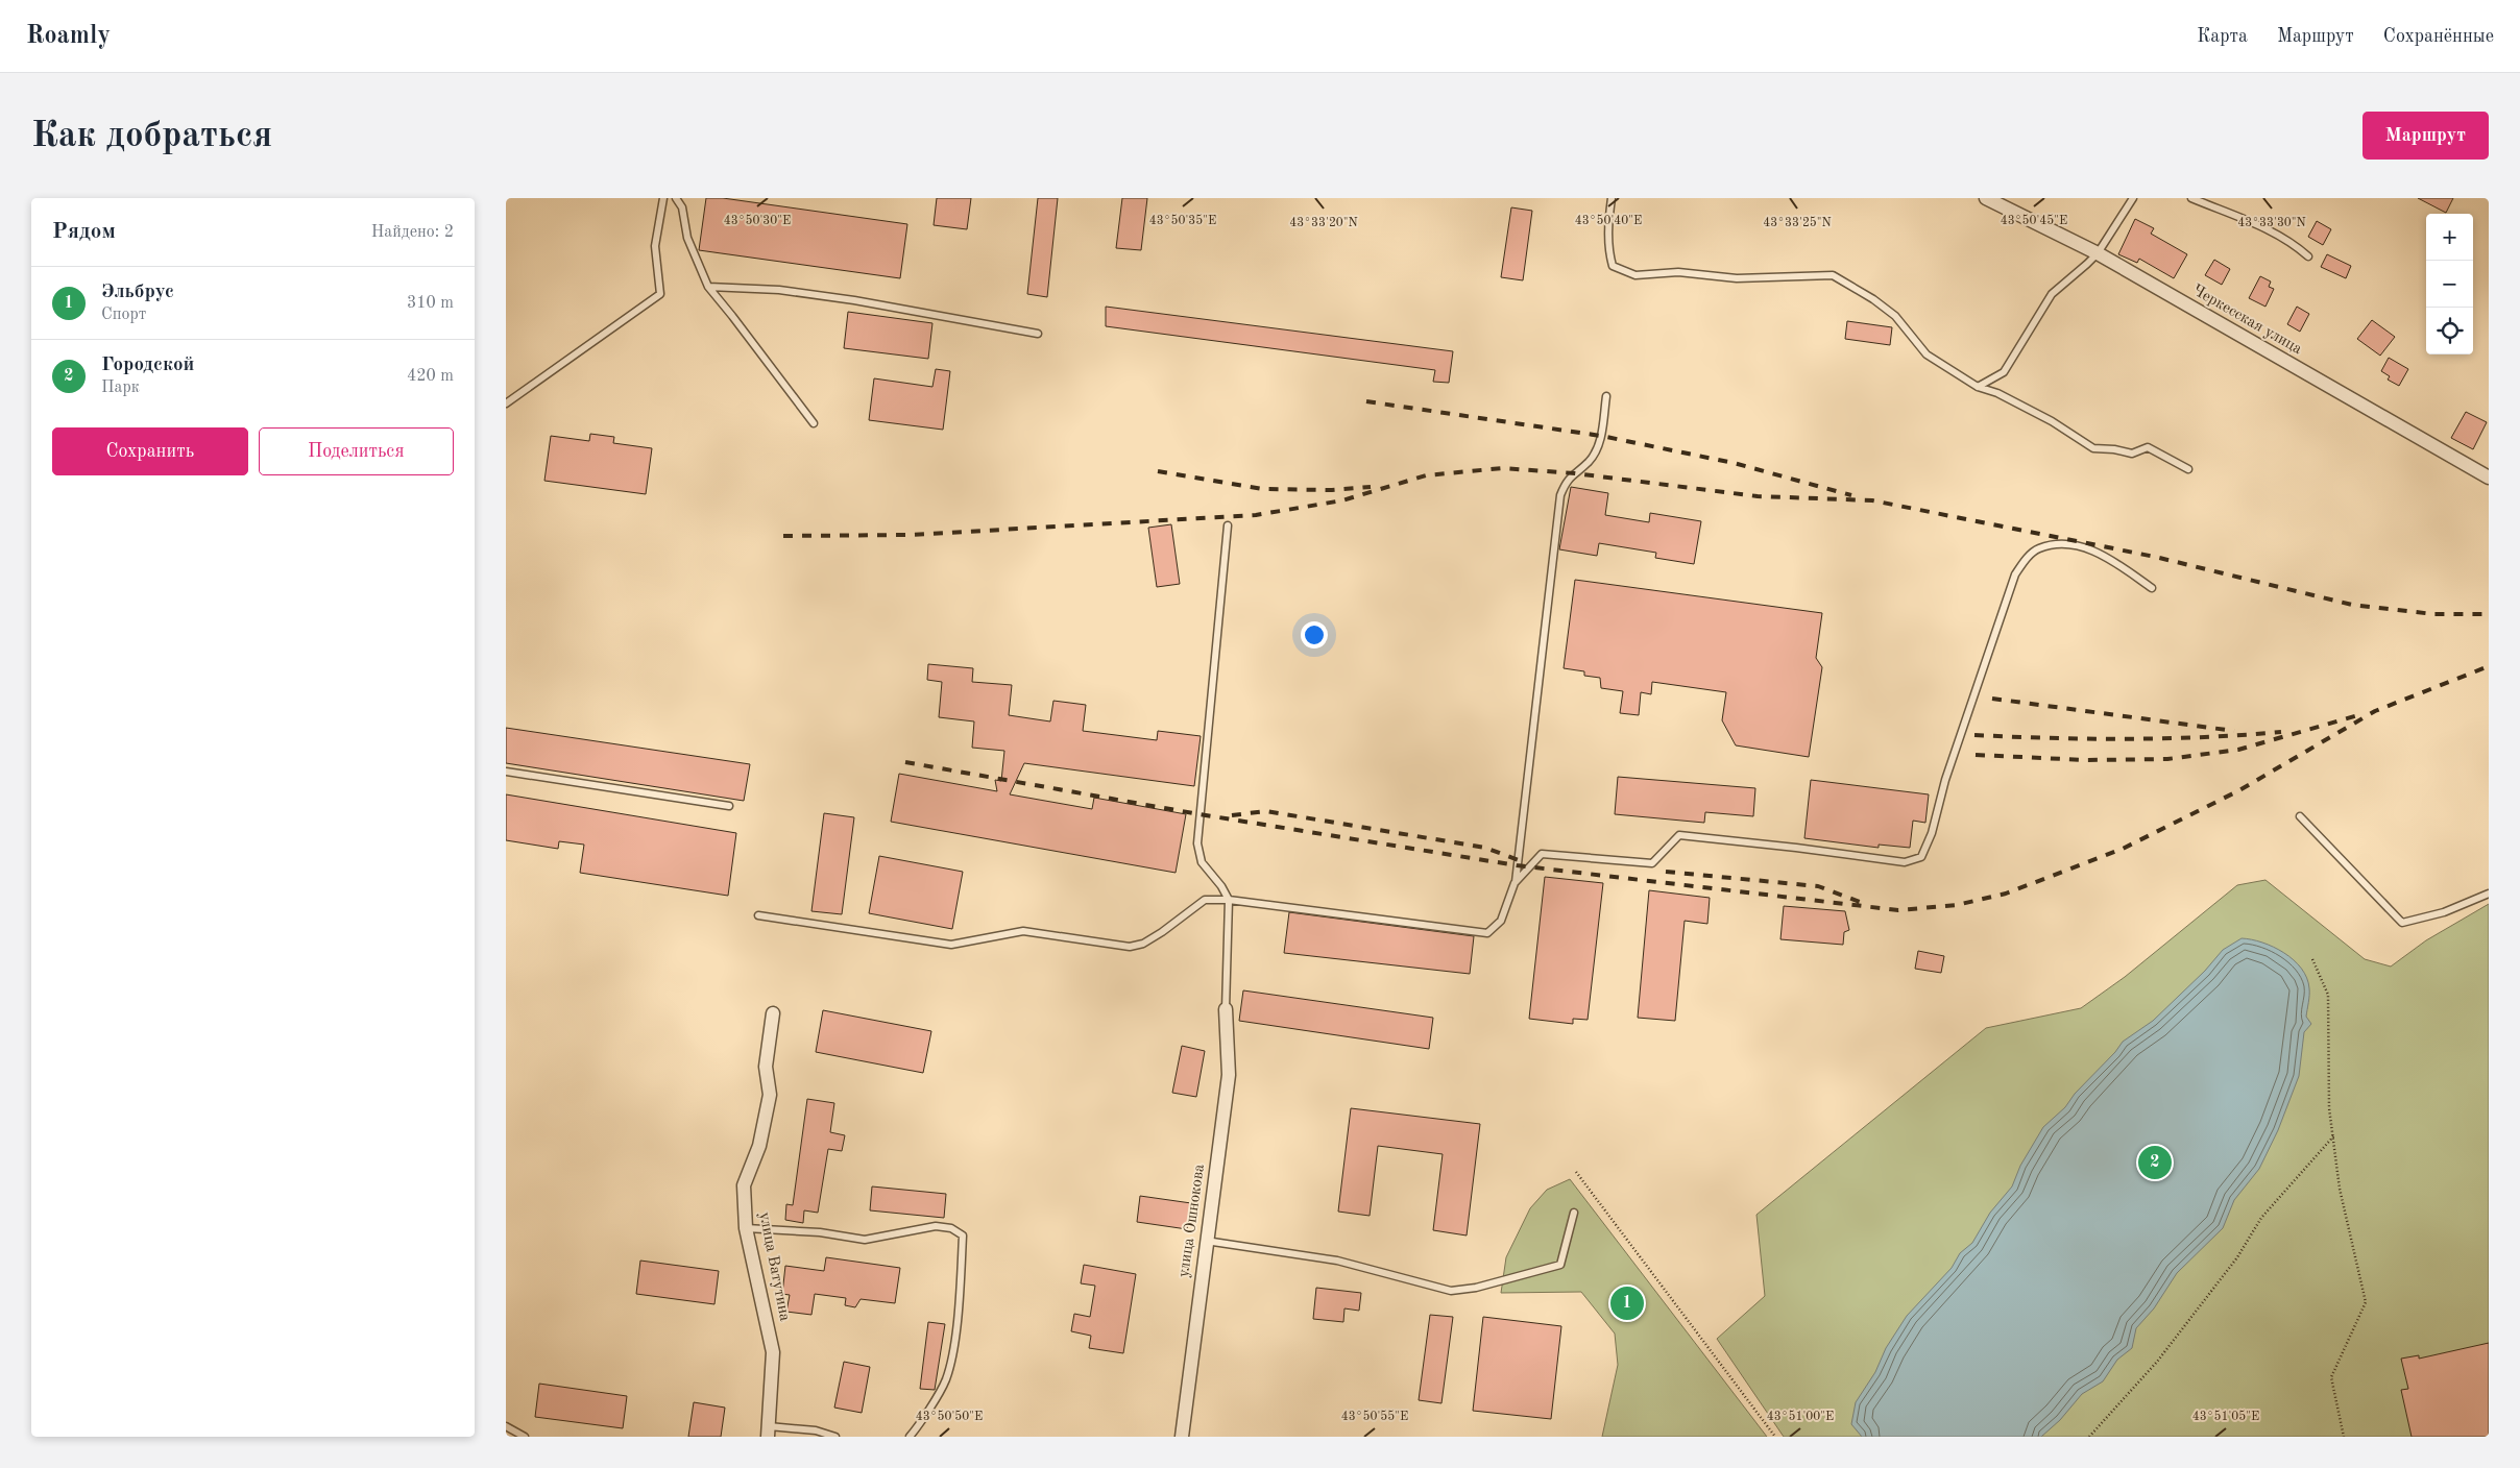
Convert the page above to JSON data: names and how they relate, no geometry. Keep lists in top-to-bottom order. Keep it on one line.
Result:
{"streets":{"street":["Черкесская улица","улица Ошнокова","улица Ватутина"]},"page":{"header":"Roamly","nav":["Карта","Маршрут","Сохранённые"],"buttons":["Маршрут",["Сохранить","Поделиться"]],"title":"Как добраться","heading":["Рядом","Найдено: 2"],"map_buttons":["+","−"],"list":[{"mark":"1","name":"Эльбрус","note":"Спорт","value":"310 m"},{"mark":"2","name":"Городской","note":"Парк","value":"420 m"}],"pins":["2","1"]},"coordinates":["43°50'30\"E","43°50'35\"E","43°50'40\"E","43°50'45\"E","43°33'20\"N","43°33'25\"N","43°33'30\"N","43°50'50\"E","43°50'55\"E","43°51'00\"E","43°51'05\"E"]}
